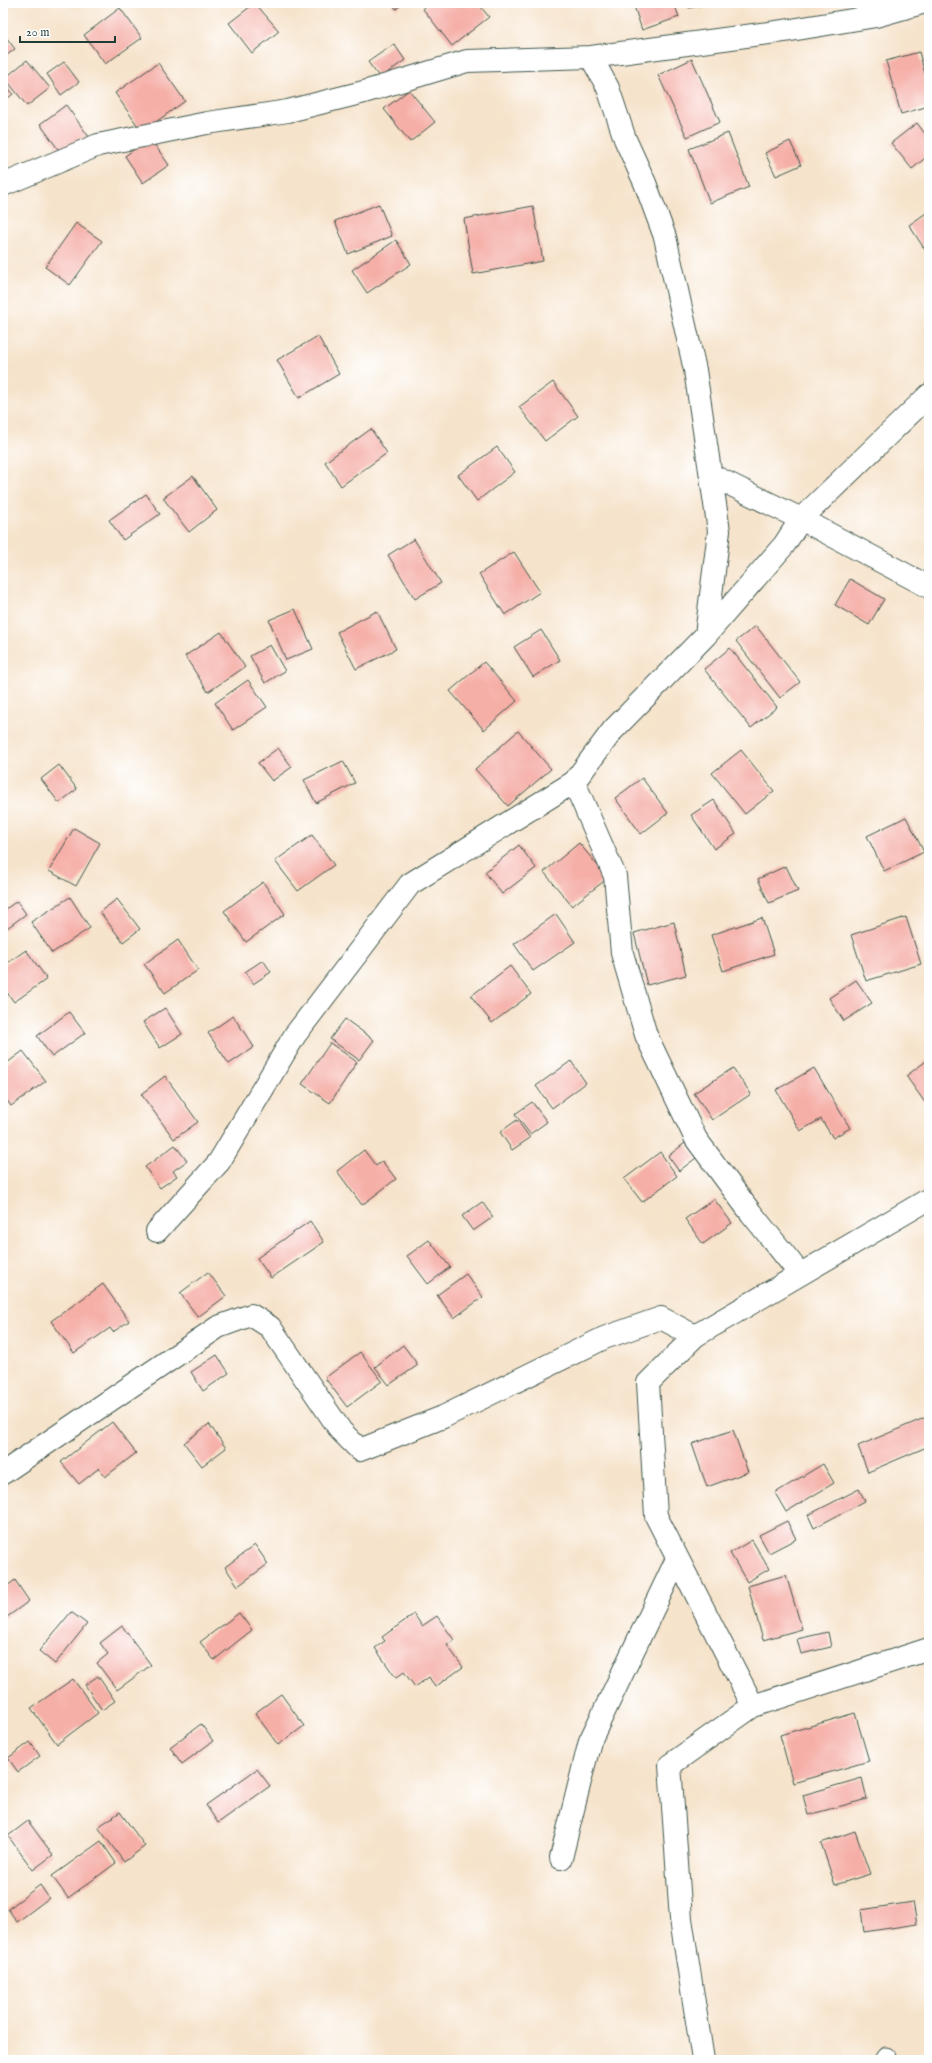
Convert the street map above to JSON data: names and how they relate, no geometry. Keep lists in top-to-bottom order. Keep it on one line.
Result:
{"scale_bar":"20 m"}
